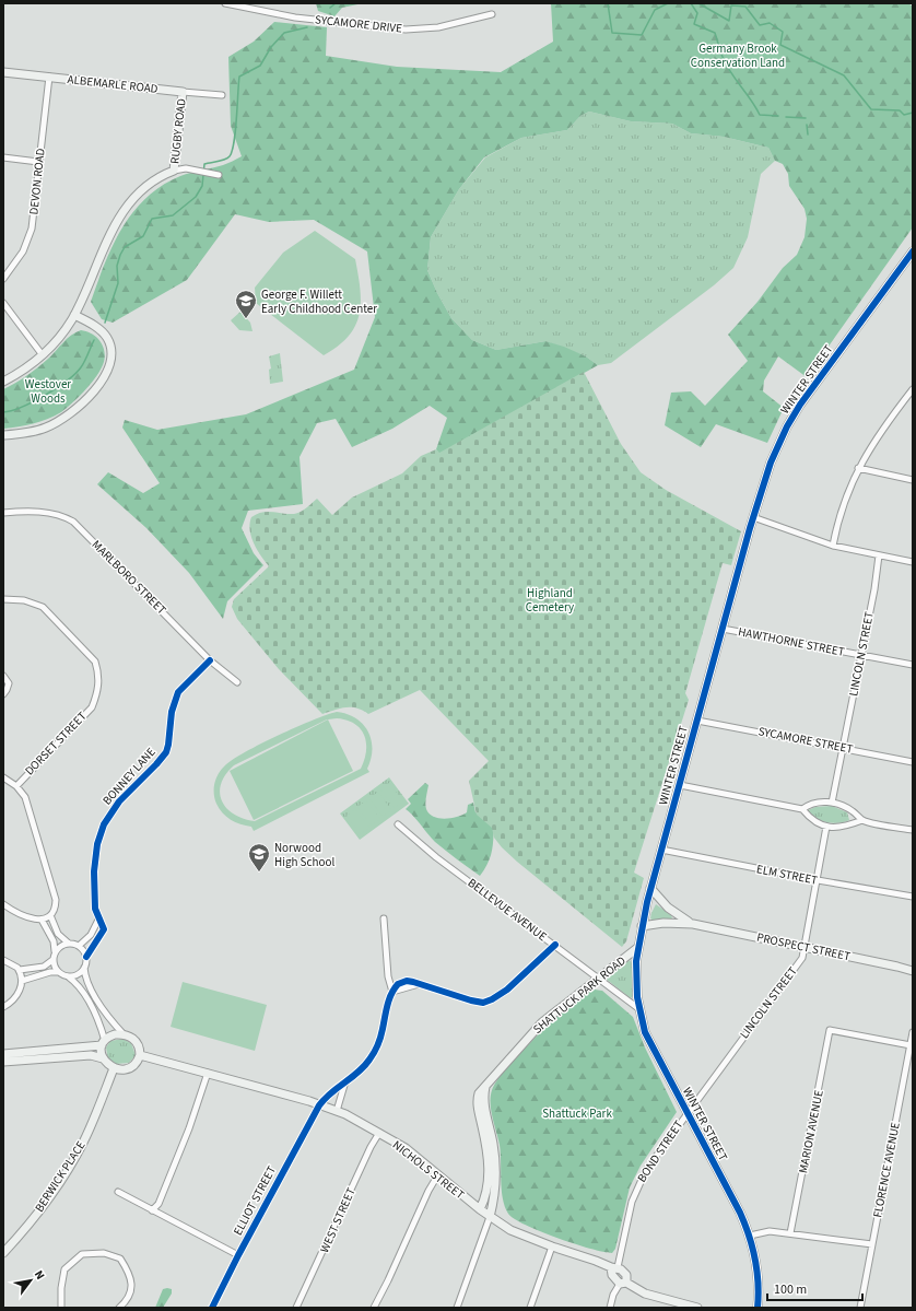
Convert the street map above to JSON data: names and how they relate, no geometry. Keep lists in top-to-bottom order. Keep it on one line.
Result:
{"streets":{"street":["SYCAMORE DRIVE","ALBEMARLE ROAD","RUGBY ROAD","DEVON ROAD","WINTER STREET","MARLBORO STREET","HAWTHORNE STREET","LINCOLN STREET","SYCAMORE STREET","DORSET STREET","BONNEY LANE","ELM STREET","BELLEVUE AVENUE","PROSPECT STREET","SHATTUCK PARK ROAD","MARION AVENUE","BOND STREET","NICHOLS STREET","FLORENCE AVENUE","BERWICK PLACE","ELLIOT STREET","WEST STREET"]},"crossings":[["ALBEMARLE ROAD","RUGBY ROAD"],["ALBEMARLE ROAD","DEVON ROAD"],["WINTER STREET","HAWTHORNE STREET"],["WINTER STREET","LINCOLN STREET"],["WINTER STREET","SYCAMORE STREET"],["WINTER STREET","ELM STREET"],["WINTER STREET","BELLEVUE AVENUE"],["WINTER STREET","PROSPECT STREET"],["WINTER STREET","SHATTUCK PARK ROAD"],["WINTER STREET","BOND STREET"],["MARLBORO STREET","BONNEY LANE"],["HAWTHORNE STREET","LINCOLN STREET"],["LINCOLN STREET","SYCAMORE STREET"],["LINCOLN STREET","ELM STREET"],["LINCOLN STREET","PROSPECT STREET"],["LINCOLN STREET","BOND STREET"],["BELLEVUE AVENUE","SHATTUCK PARK ROAD"],["SHATTUCK PARK ROAD","NICHOLS STREET"],["MARION AVENUE","FLORENCE AVENUE"],["BOND STREET","NICHOLS STREET"],["NICHOLS STREET","BERWICK PLACE"],["NICHOLS STREET","ELLIOT STREET"],["NICHOLS STREET","WEST STREET"]],"parks":["Germany Brook Conservation Land","Westover Woods","Highland Cemetery","Shattuck Park"],"places":{"school or university":["George F. Willett Early Childhood Center","Norwood High School"]},"scale_bar":"100 m","north":"top right"}
